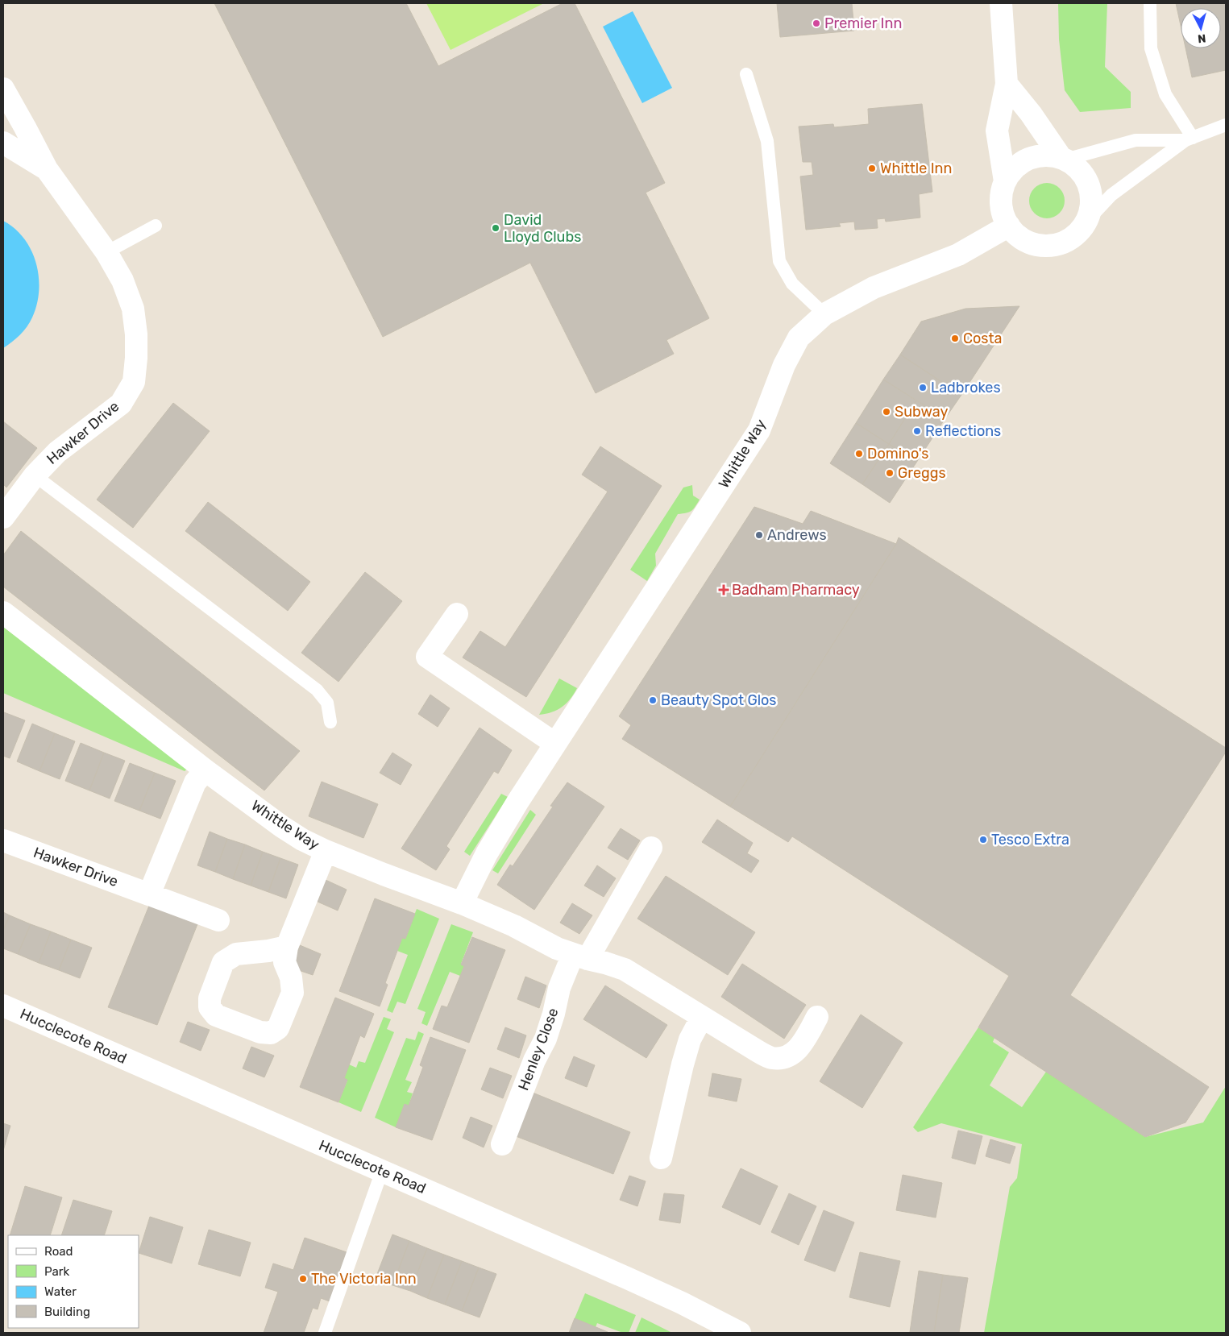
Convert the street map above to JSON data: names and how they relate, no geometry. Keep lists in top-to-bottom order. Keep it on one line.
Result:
{"streets":{"street":["Hawker Drive","Whittle Way","Hucclecote Road","Henley Close"]},"places":{"other":["Premier Inn","Whittle Inn","David Lloyd Clubs","Costa","Ladbrokes","Subway","Reflections","Domino's","Greggs","Andrews","Beauty Spot Glos","Tesco Extra","The Victoria Inn"],"health":["Badham Pharmacy"]},"legend":["Road","Park","Water","Building"],"north":"bottom"}
